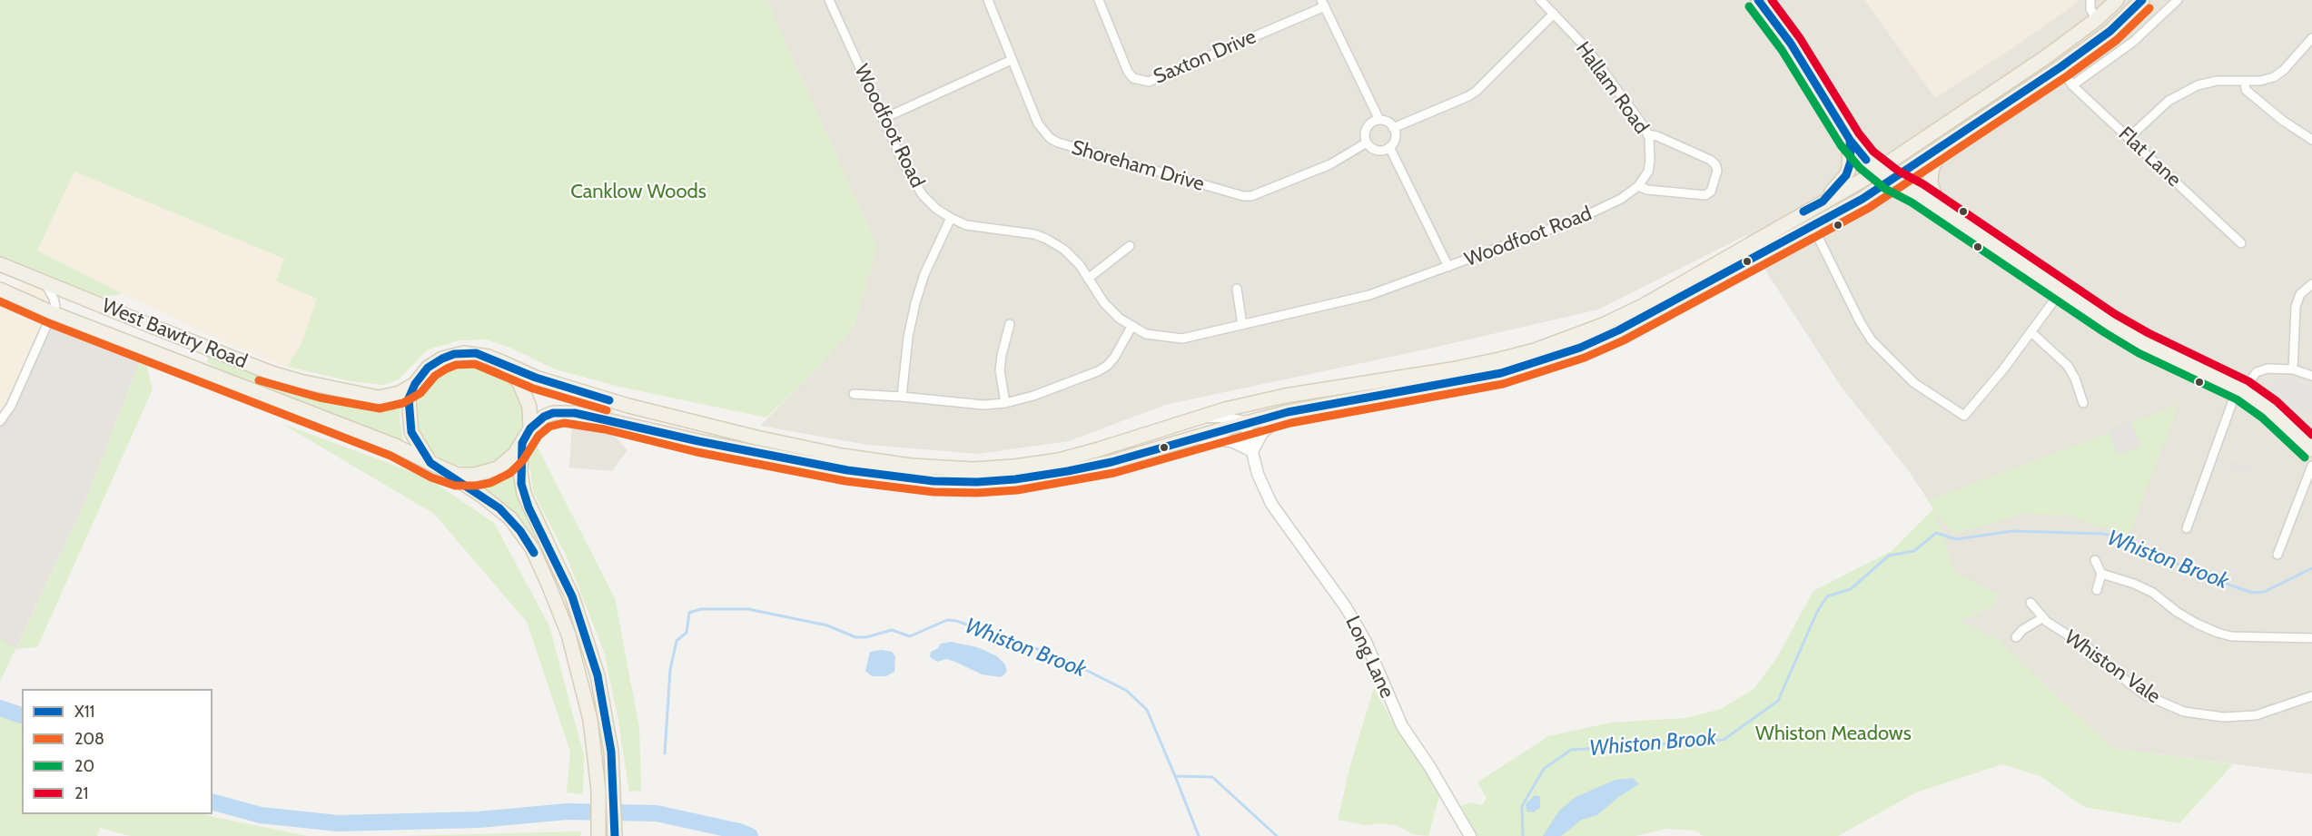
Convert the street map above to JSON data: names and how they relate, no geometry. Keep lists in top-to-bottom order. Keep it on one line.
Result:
{"streets":{"main road":["West Bawtry Road"],"street":["Saxton Drive","Hallam Road","Woodfoot Road","Flat Lane","Shoreham Drive","Long Lane","Whiston Vale"]},"crossings":[["Hallam Road","Woodfoot Road"]],"water":["Whiston Brook"],"parks":["Canklow Woods","Whiston Meadows"],"lines":["transit line X11","transit line 21","transit line 20","transit line 208"],"legend":["X11","208","20","21"]}
